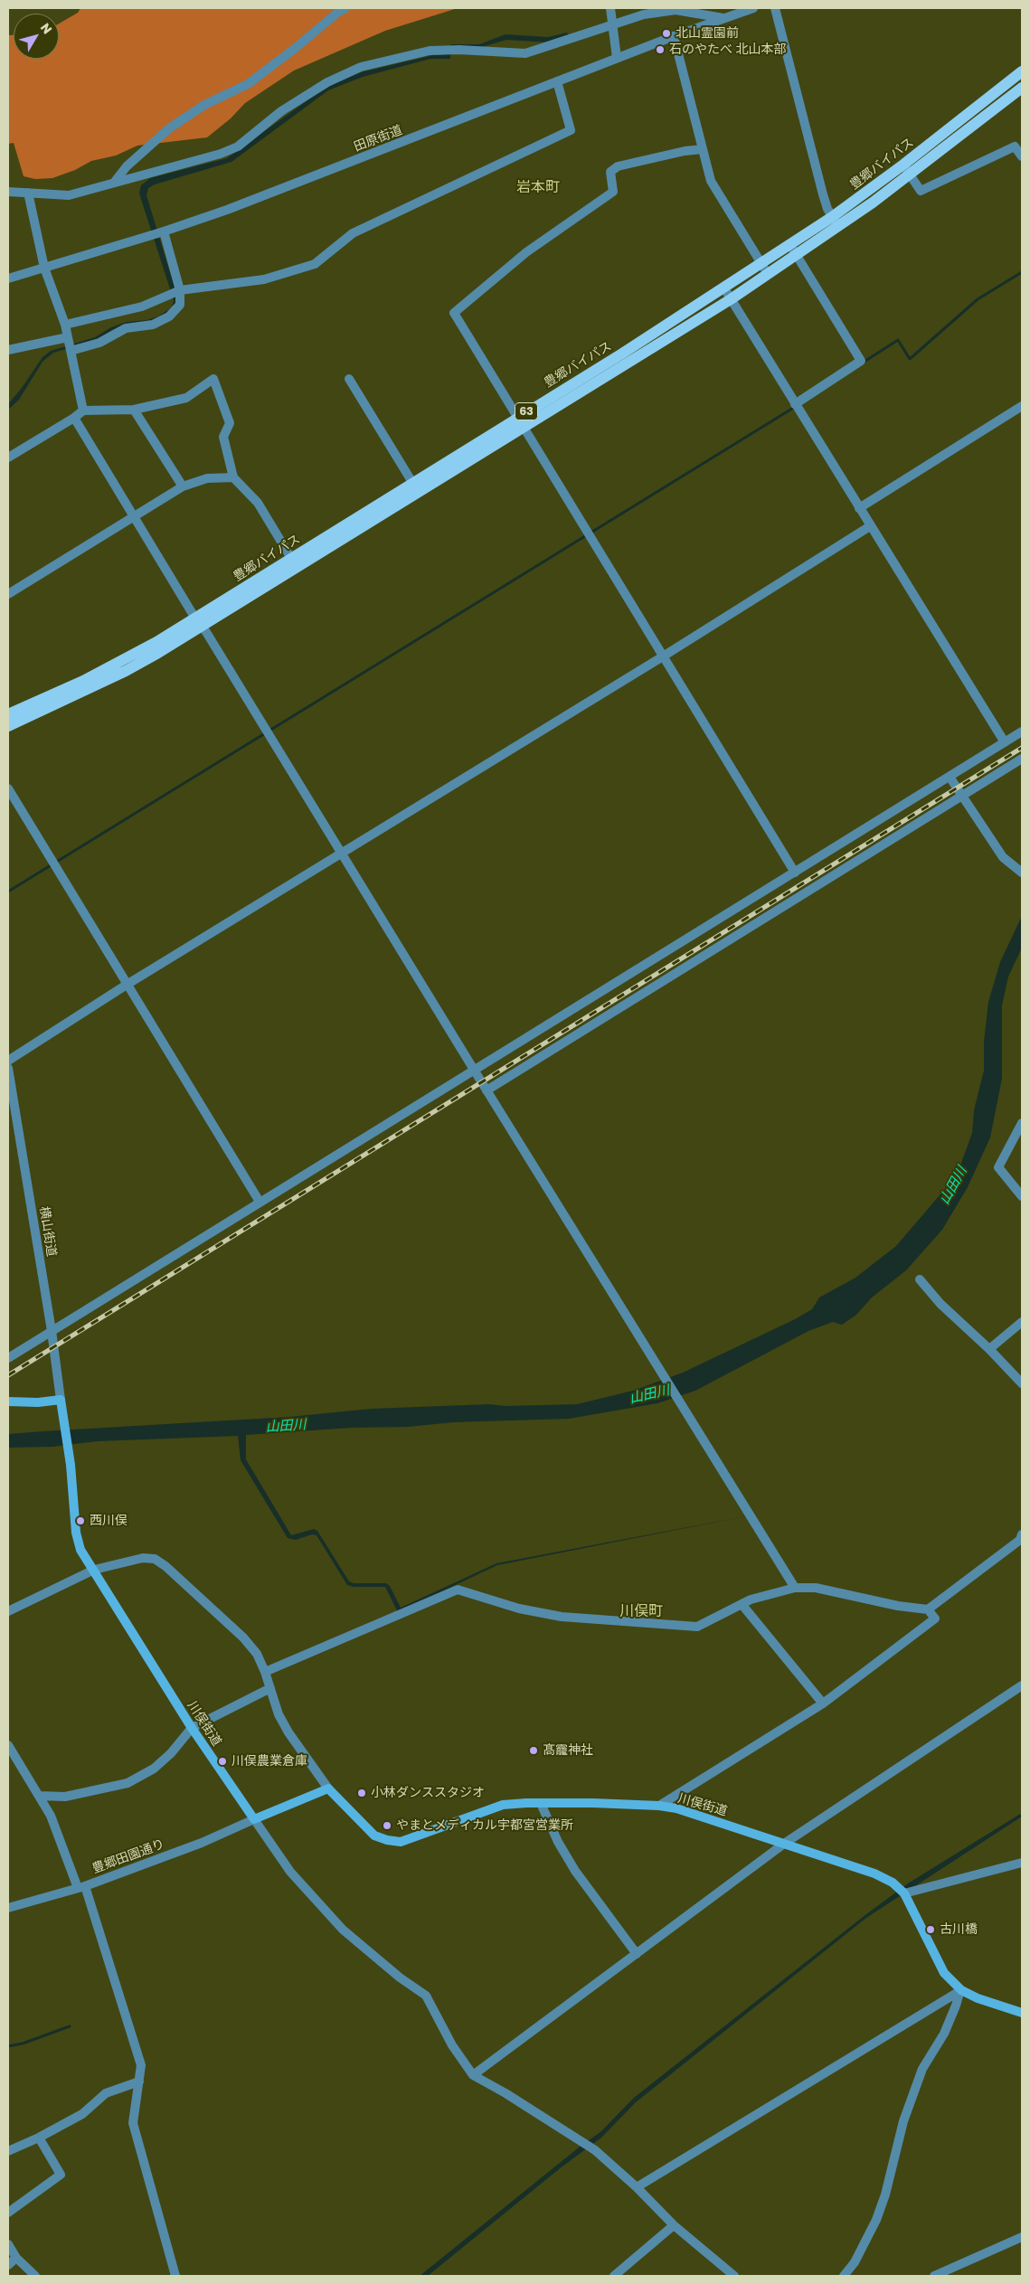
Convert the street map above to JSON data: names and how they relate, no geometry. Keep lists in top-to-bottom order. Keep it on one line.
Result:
{"streets":{"main road":["豊郷バイパス","63","川俣街道"],"street":["田原街道","横山街道","豊郷田園通り"]},"crossings":[["横山街道","川俣街道"],["川俣街道","豊郷田園通り"]],"districts":["岩本町","川俣町"],"water":["山田川"],"places":["北山霊園前","石のやたべ 北山本部","西川俣","髙靇神社","川俣農業倉庫","小林ダンススタジオ","やまとメディカル宇都宮営業所","古川橋"],"north":"top right"}
